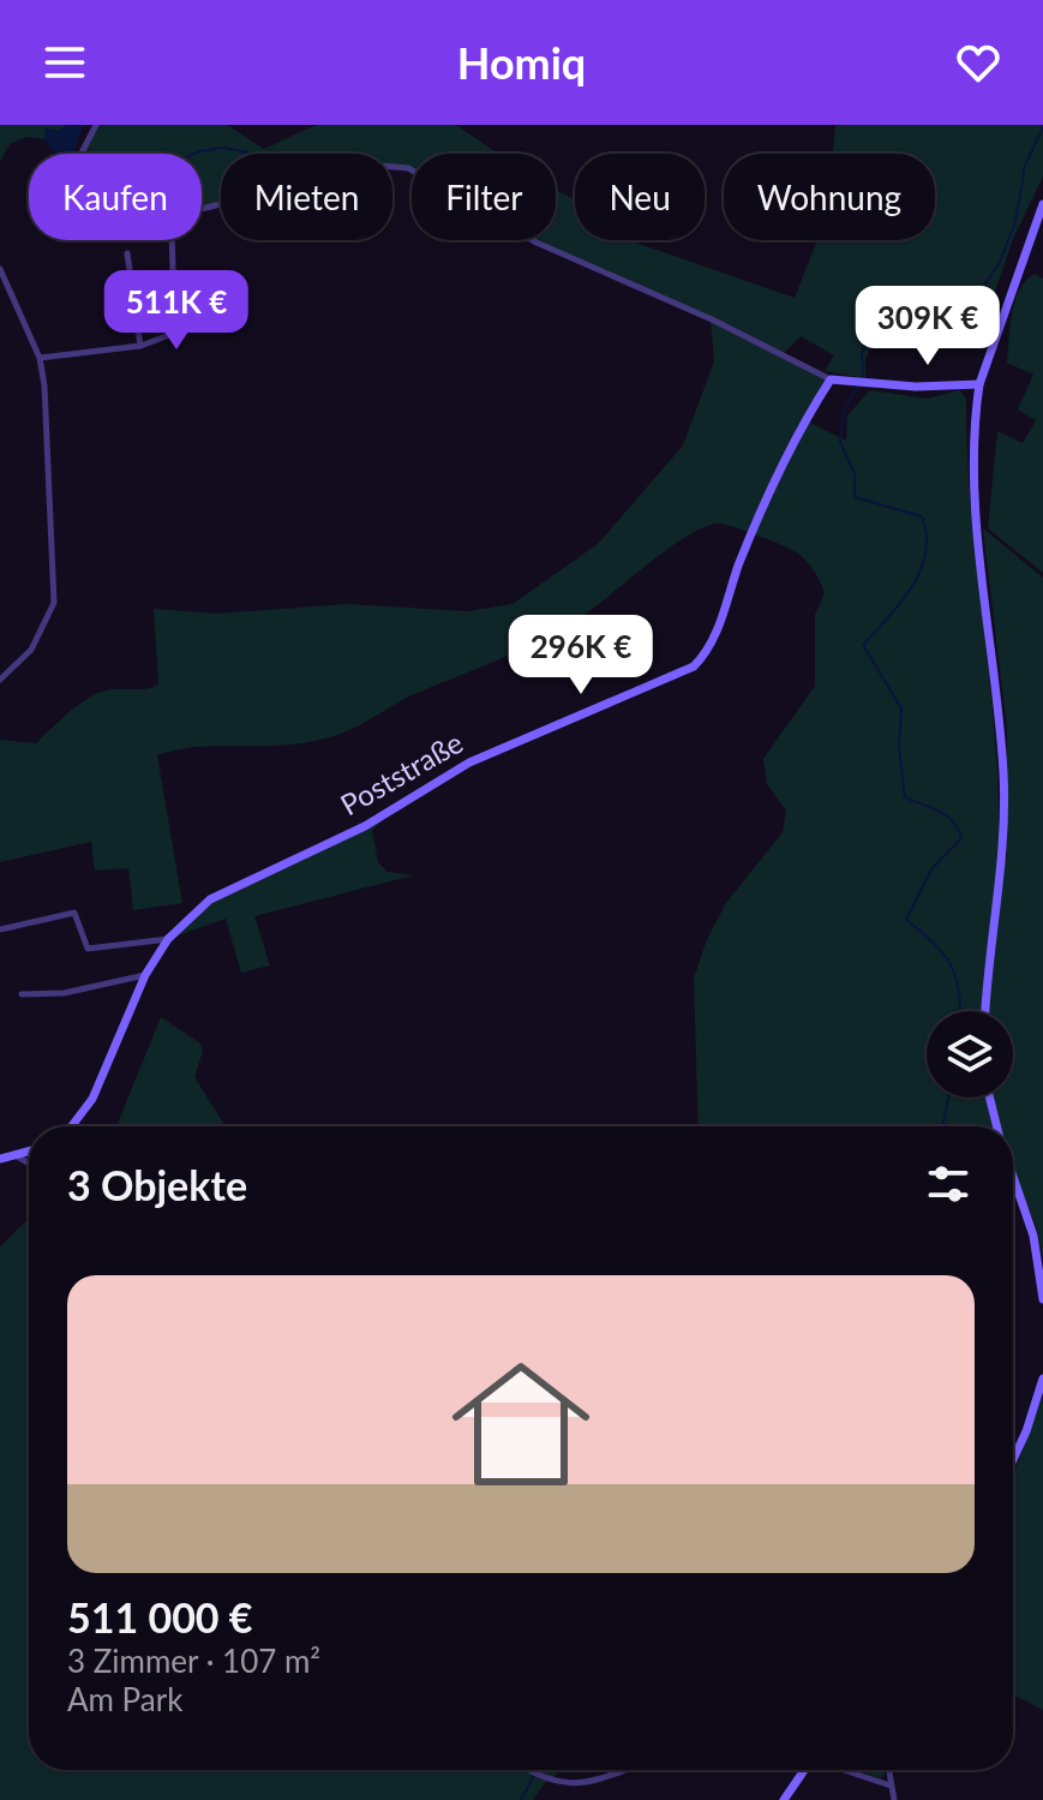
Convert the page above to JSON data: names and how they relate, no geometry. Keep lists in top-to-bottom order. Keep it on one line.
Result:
{"streets":{"street":["Poststraße"]},"page":{"header":"Homiq","chip":["Kaufen","Mieten","Filter","Neu","Wohnung"],"price":["511K €","309K €","296K €"],"heading":"3 Objekte","list":[{"name":"511 000 €","note":"3 Zimmer · 107 m² · Am Park"}]}}
